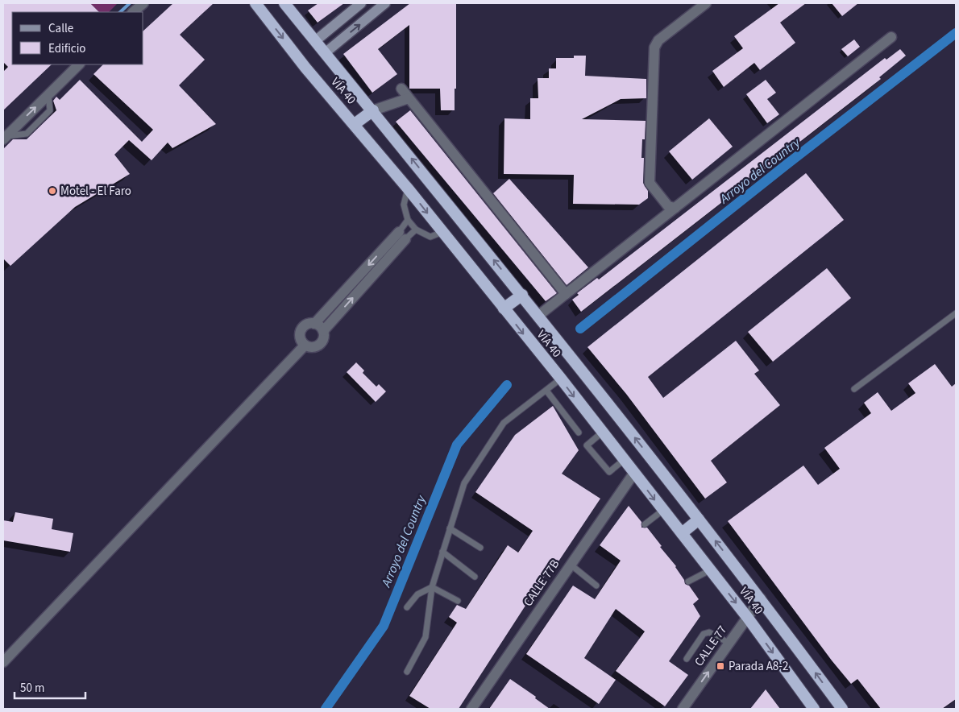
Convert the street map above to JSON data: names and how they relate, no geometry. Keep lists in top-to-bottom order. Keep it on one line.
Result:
{"streets":{"highway":["VÍA 40"],"street":["CALLE 77B","CALLE 77"]},"crossings":[["VÍA 40","CALLE 77B"],["VÍA 40","CALLE 77"]],"one_way":["CALLE 77"],"water":["Arroyo del Country"],"places":{"other":["Motel - El Faro"],"transit":["Parada A8-2"]},"legend":["Calle","Edificio"],"scale_bar":"50 m"}
